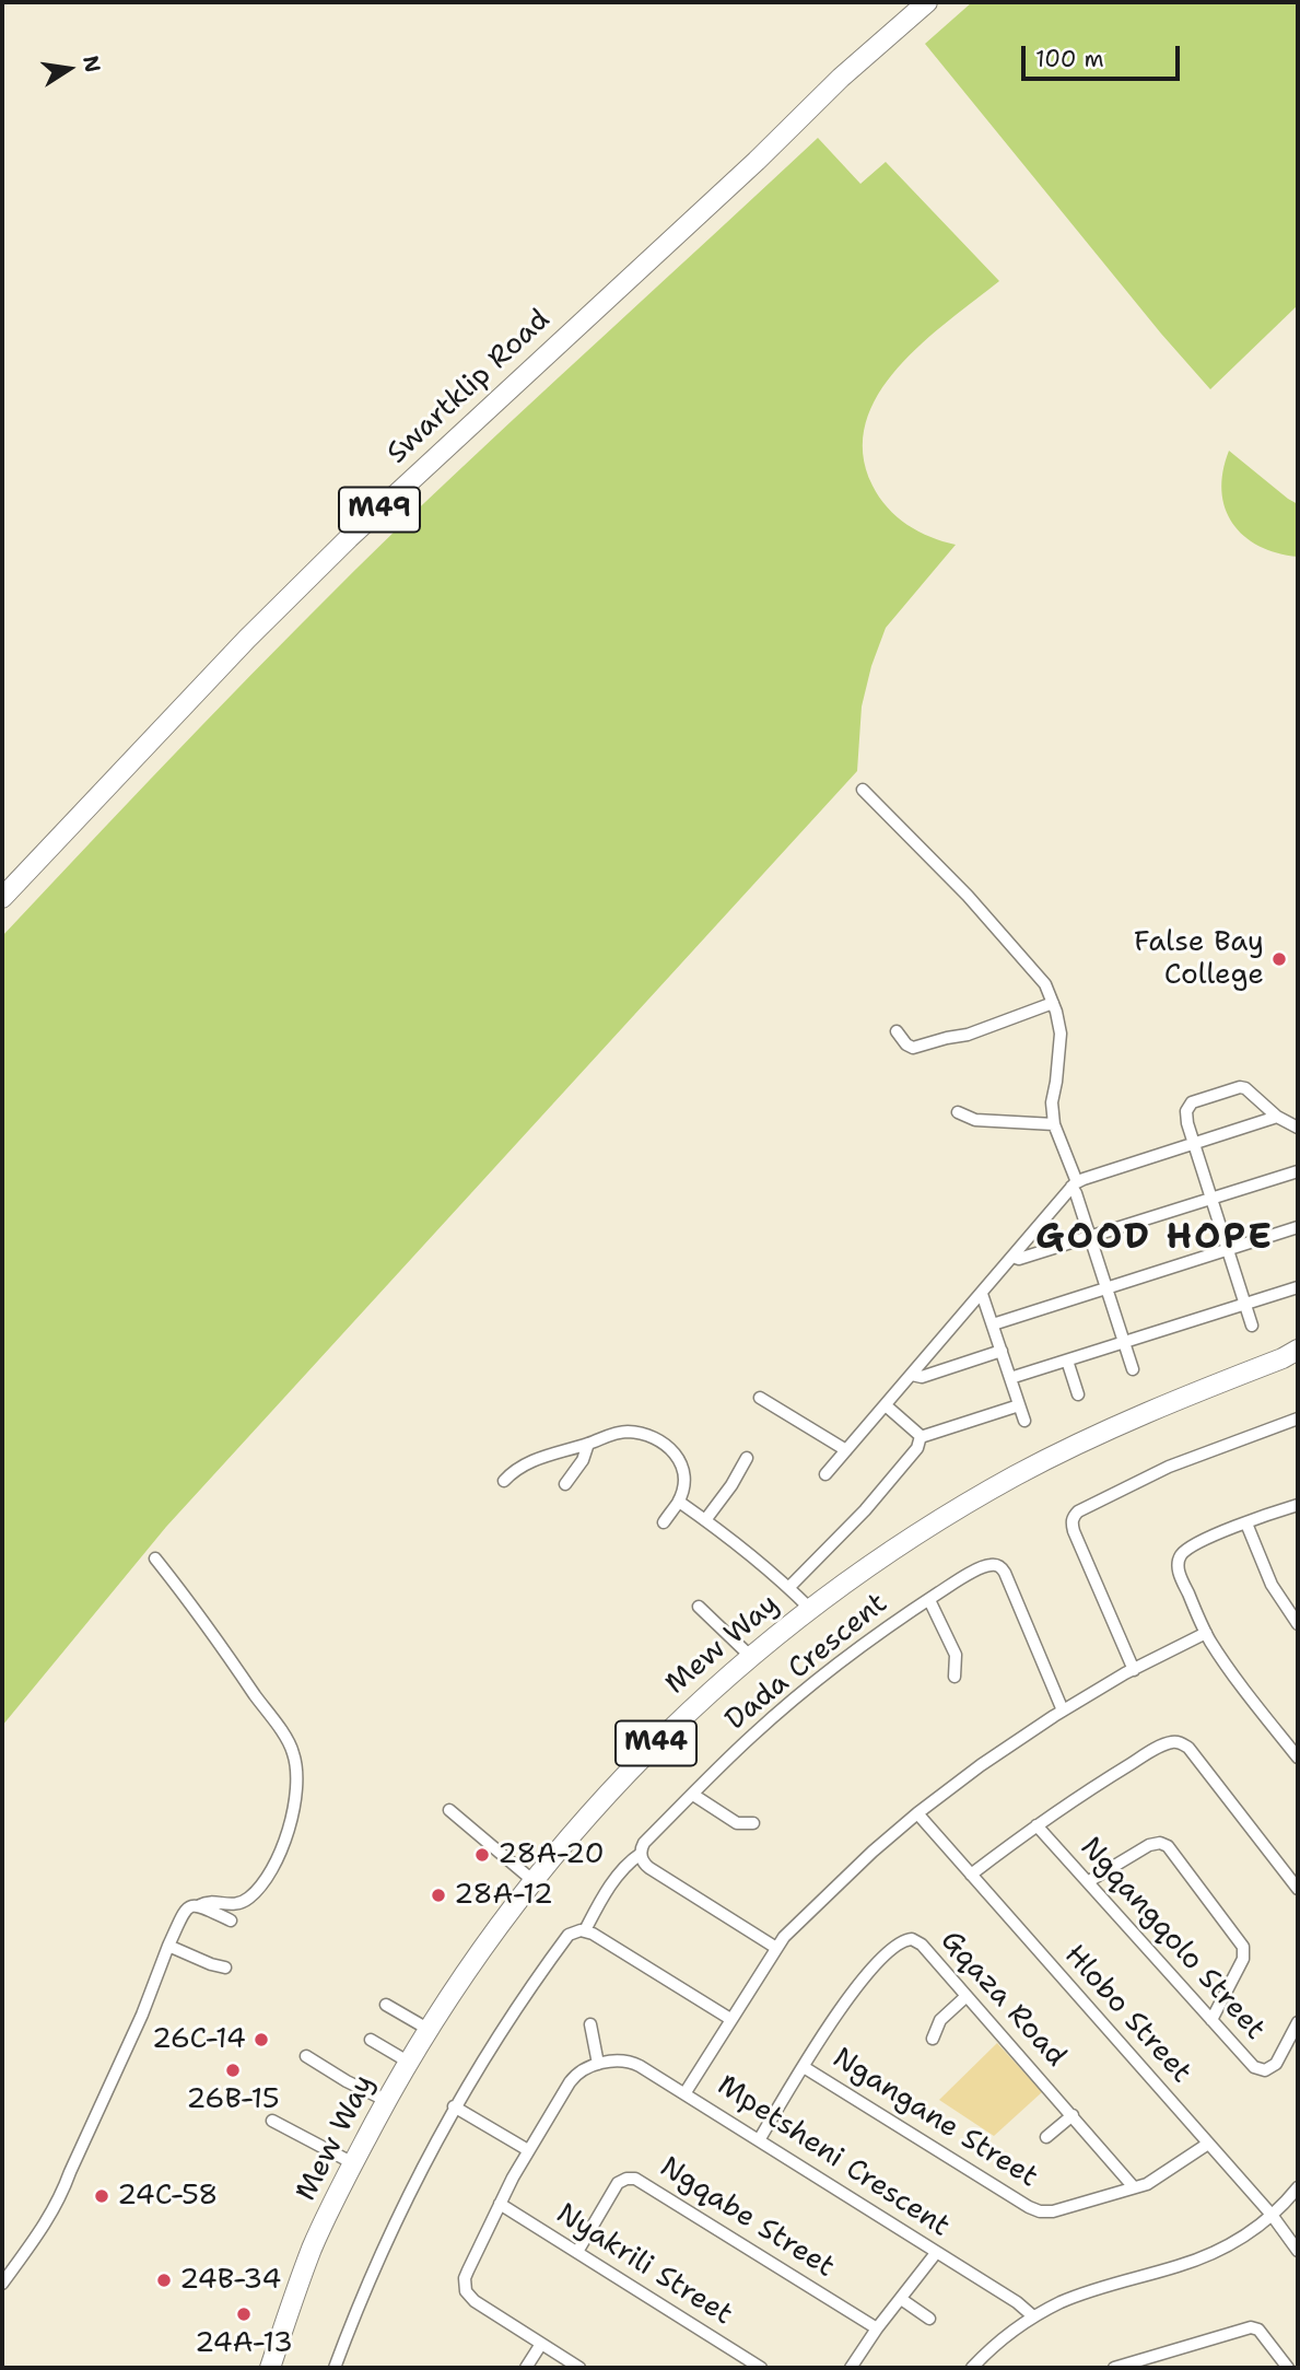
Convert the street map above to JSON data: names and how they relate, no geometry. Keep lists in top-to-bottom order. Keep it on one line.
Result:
{"streets":{"main road":["Swartklip Road","M49","Mew Way","M44"],"street":["Dada Crescent","Ngqangqolo Street","Gqaza Road","Hlobo Street","Ngangane Street","Mpetsheni Crescent","Ngqabe Street","Nyakrili Street"]},"crossings":[["Gqaza Road","Ngangane Street"],["Gqaza Road","Mpetsheni Crescent"],["Hlobo Street","Ngangane Street"],["Ngqabe Street","Nyakrili Street"]],"districts":["GOOD HOPE"],"places":["False Bay College","28A-20","28A-12","26C-14","26B-15","24C-58","24B-34","24A-13"],"scale_bar":"100 m","north":"right"}
